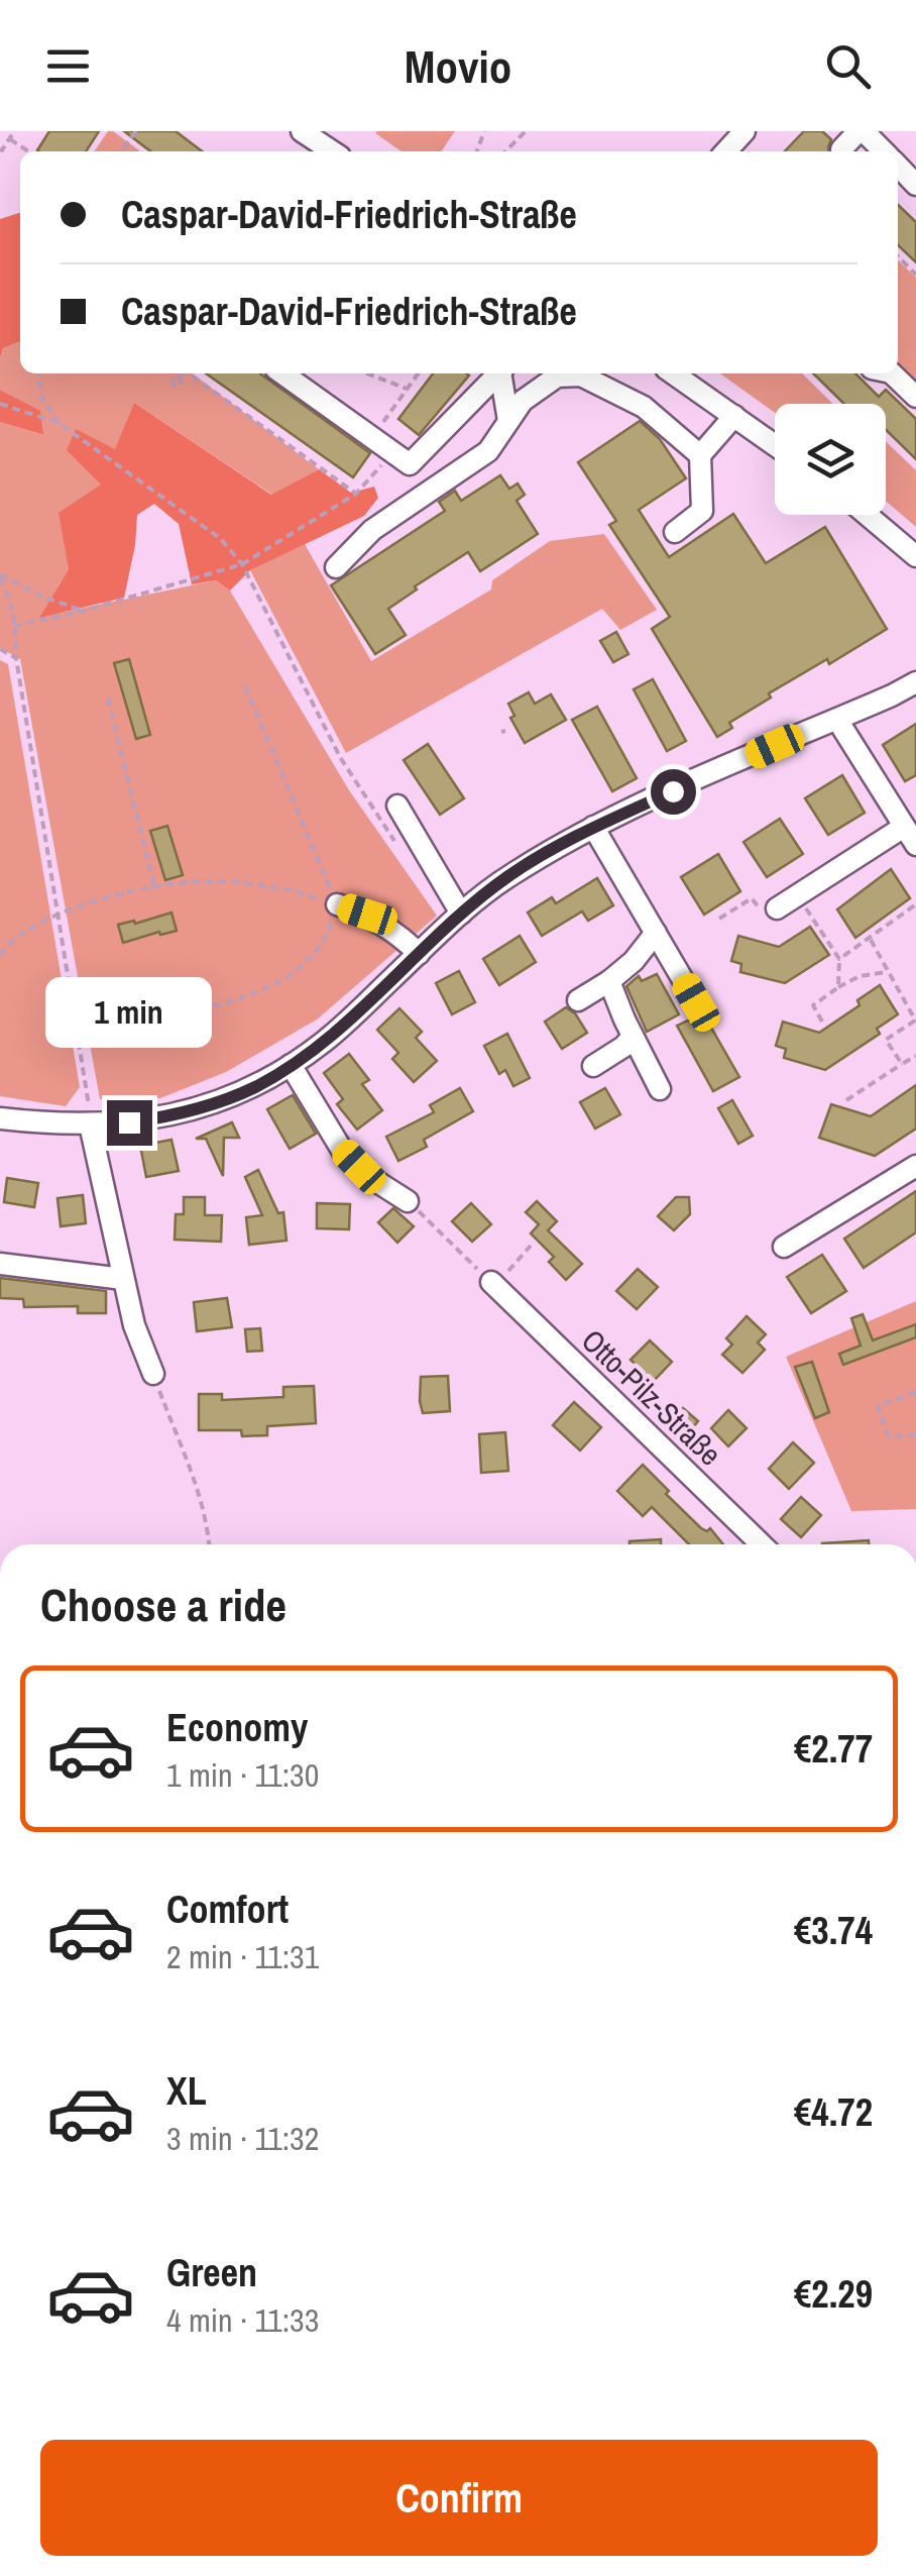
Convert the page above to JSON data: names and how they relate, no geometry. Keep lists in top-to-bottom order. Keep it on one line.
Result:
{"streets":{"street":["Otto-Pilz-Straße"]},"page":{"header":"Movio","banner":["Caspar-David-Friedrich-Straße","Caspar-David-Friedrich-Straße"],"bubble":"1 min","heading":"Choose a ride","list":[{"name":"Economy","note":"1 min · 11:30","value":"€2.77"},{"name":"Comfort","note":"2 min · 11:31","value":"€3.74"},{"name":"XL","note":"3 min · 11:32","value":"€4.72"},{"name":"Green","note":"4 min · 11:33","value":"€2.29"}],"buttons":"Confirm"}}
